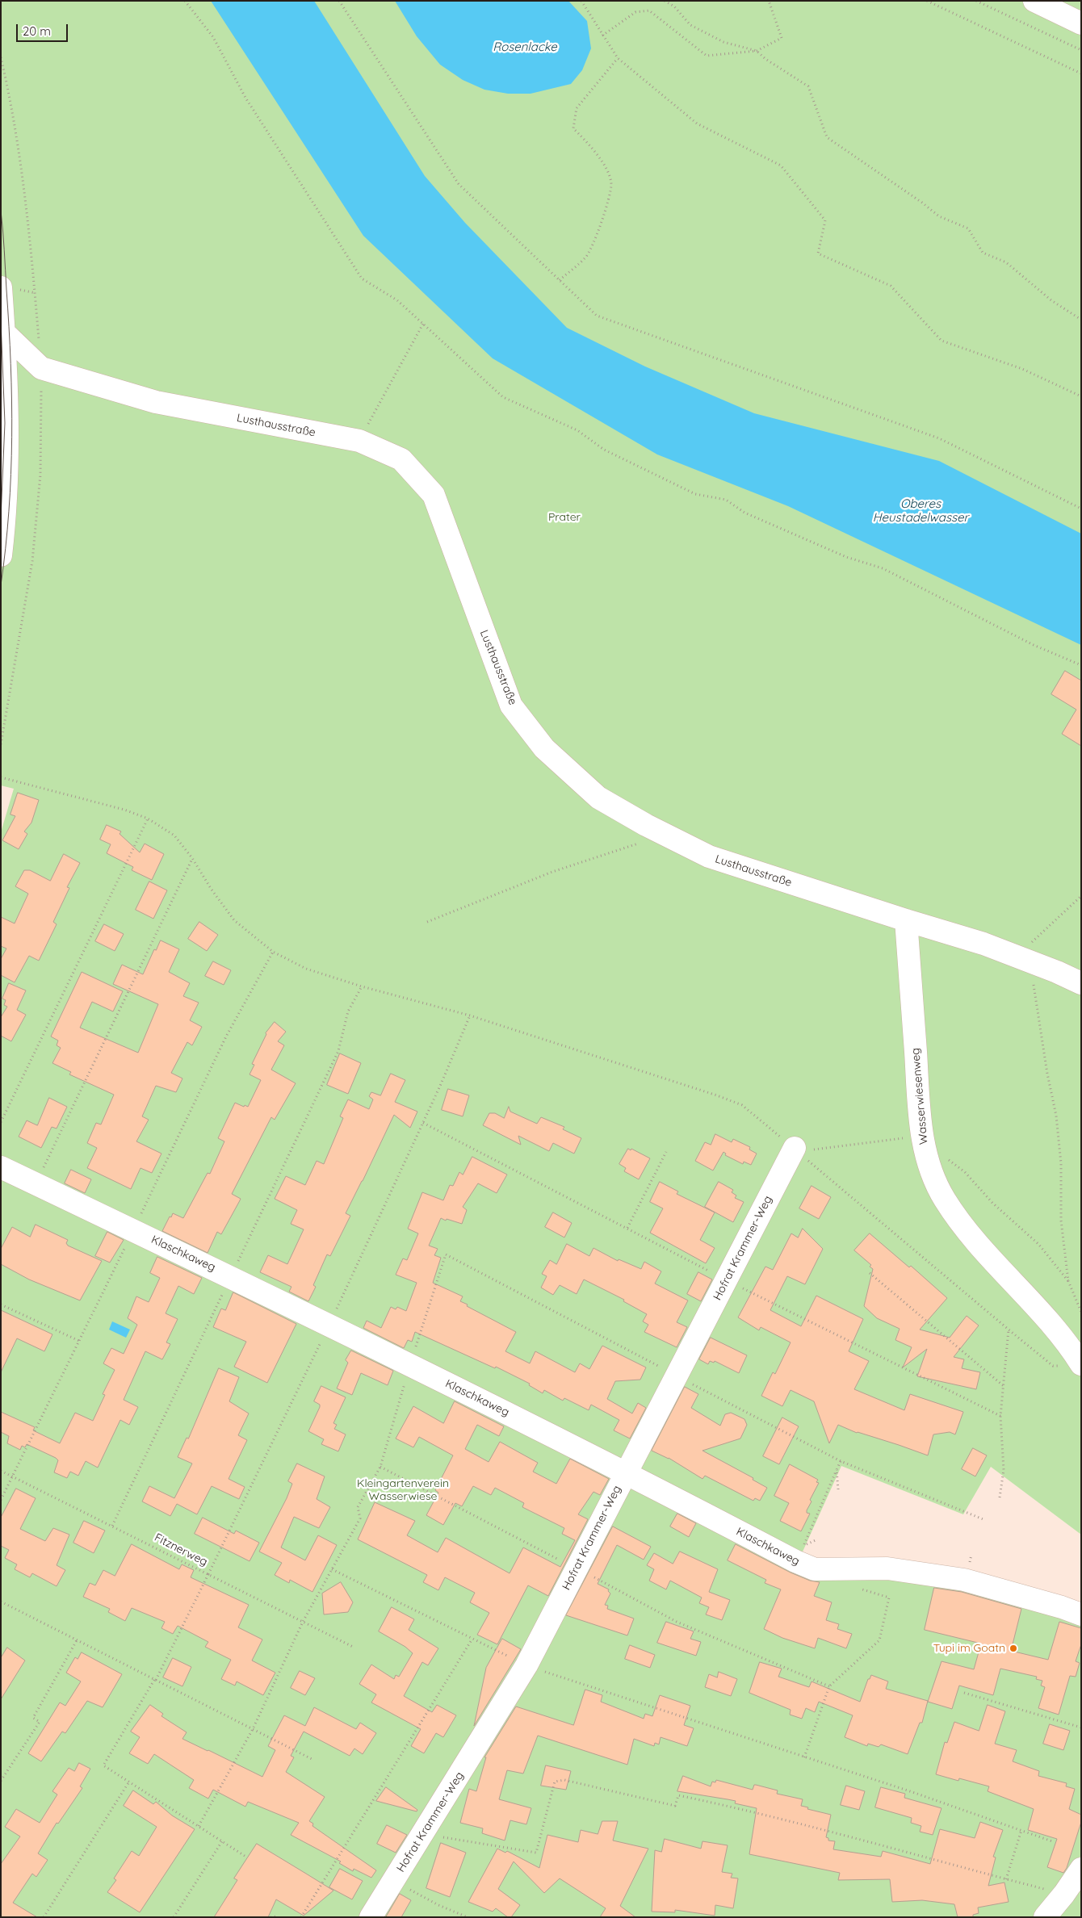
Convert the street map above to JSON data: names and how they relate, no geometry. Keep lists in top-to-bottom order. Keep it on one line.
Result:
{"streets":{"street":["Lusthausstraße","Wasserwiesenweg","Hofrat Krammer-Weg","Klaschkaweg"],"path":["Fitznerweg"]},"crossings":[["Lusthausstraße","Wasserwiesenweg"],["Hofrat Krammer-Weg","Klaschkaweg"]],"water":["Rosenlacke","Oberes Heustadelwasser"],"parks":["Prater","Kleingartenverein Wasserwiese"],"places":["Tupi im Goatn"],"scale_bar":"20 m"}
